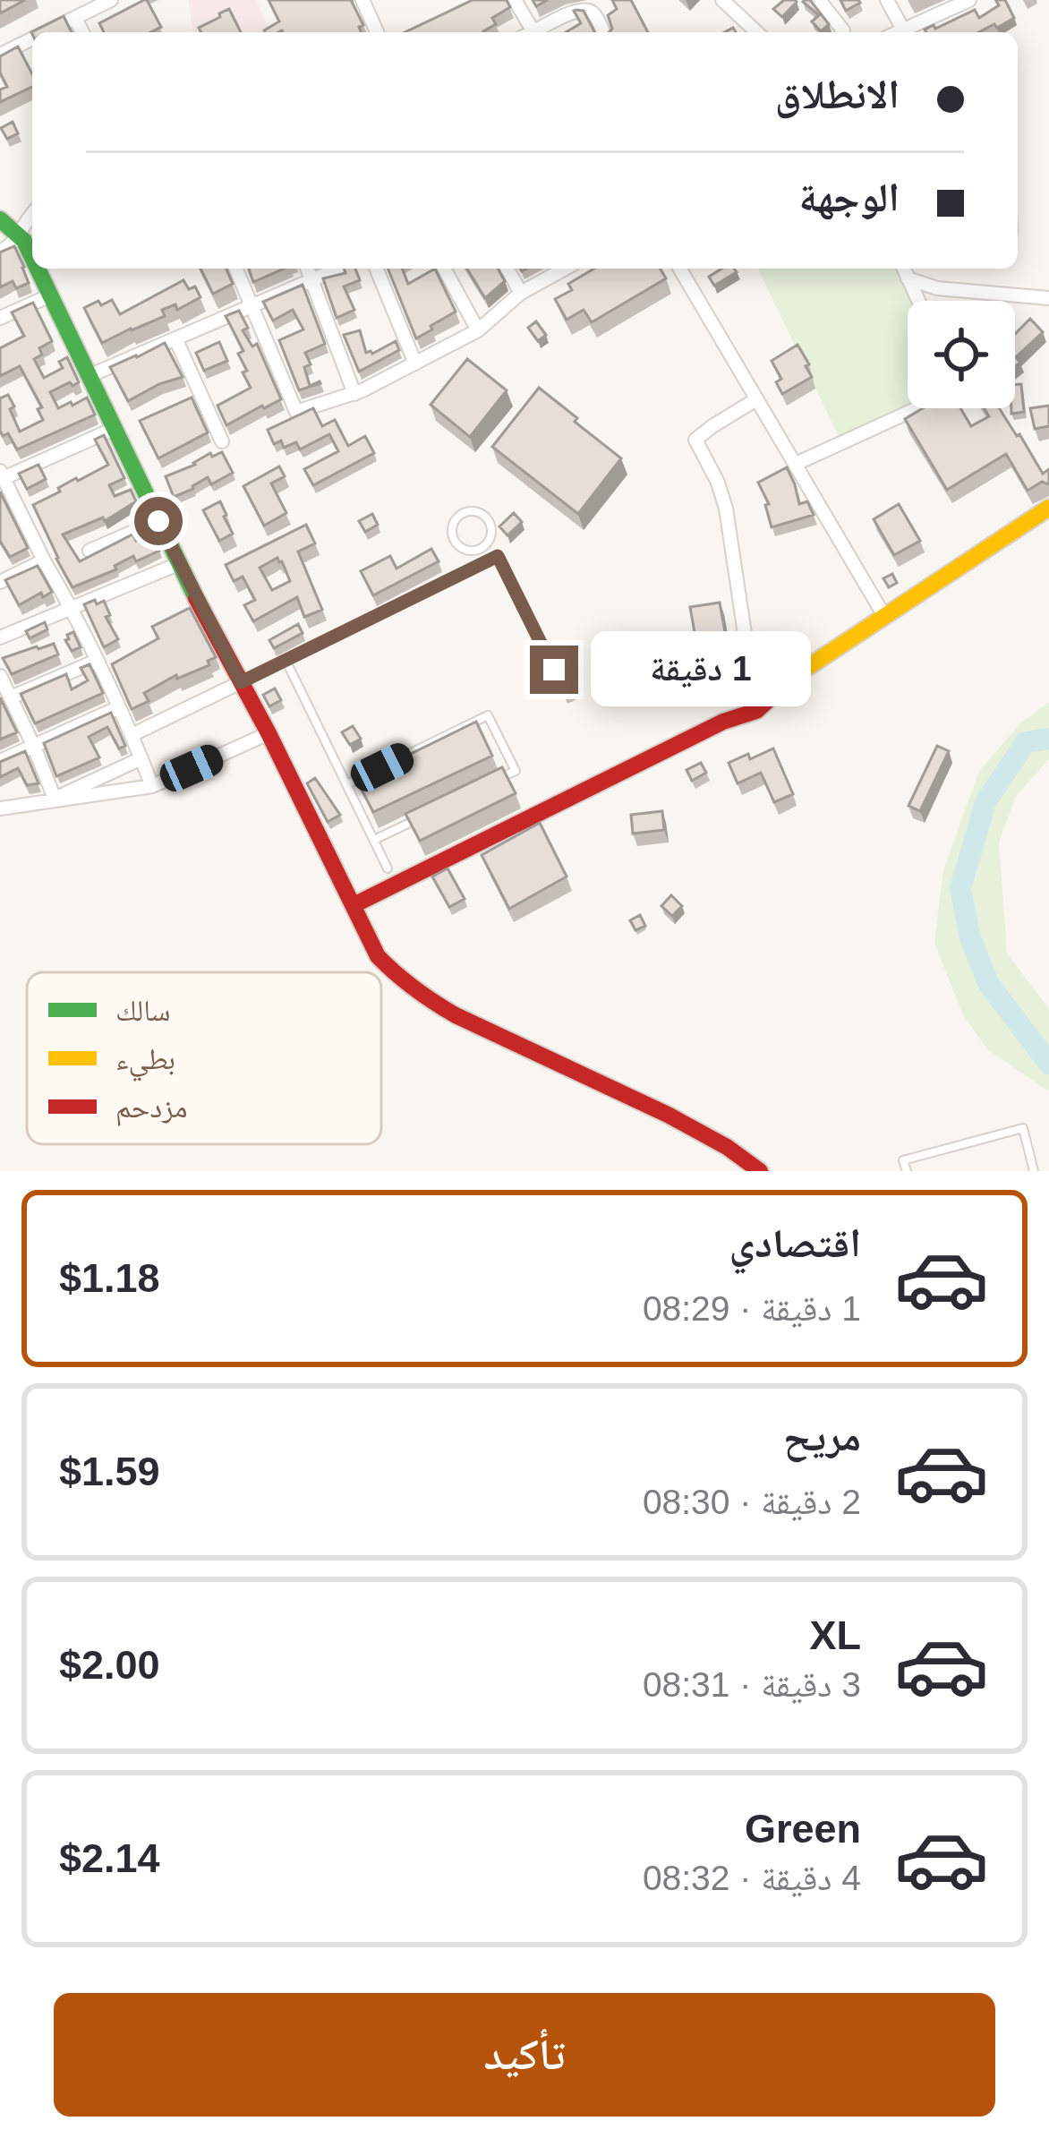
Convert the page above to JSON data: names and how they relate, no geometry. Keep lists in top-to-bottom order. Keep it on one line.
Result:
{"legend":["سالك","بطيء","مزدحم"],"page":{"banner":["الانطلاق","الوجهة"],"bubble":"1 دقيقة","list":[{"name":"اقتصادي","note":"1 دقيقة · 08:29","value":"$1.18"},{"name":"مريح","note":"2 دقيقة · 08:30","value":"$1.59"},{"name":"XL","note":"3 دقيقة · 08:31","value":"$2.00"},{"name":"Green","note":"4 دقيقة · 08:32","value":"$2.14"}],"buttons":"تأكيد"}}
